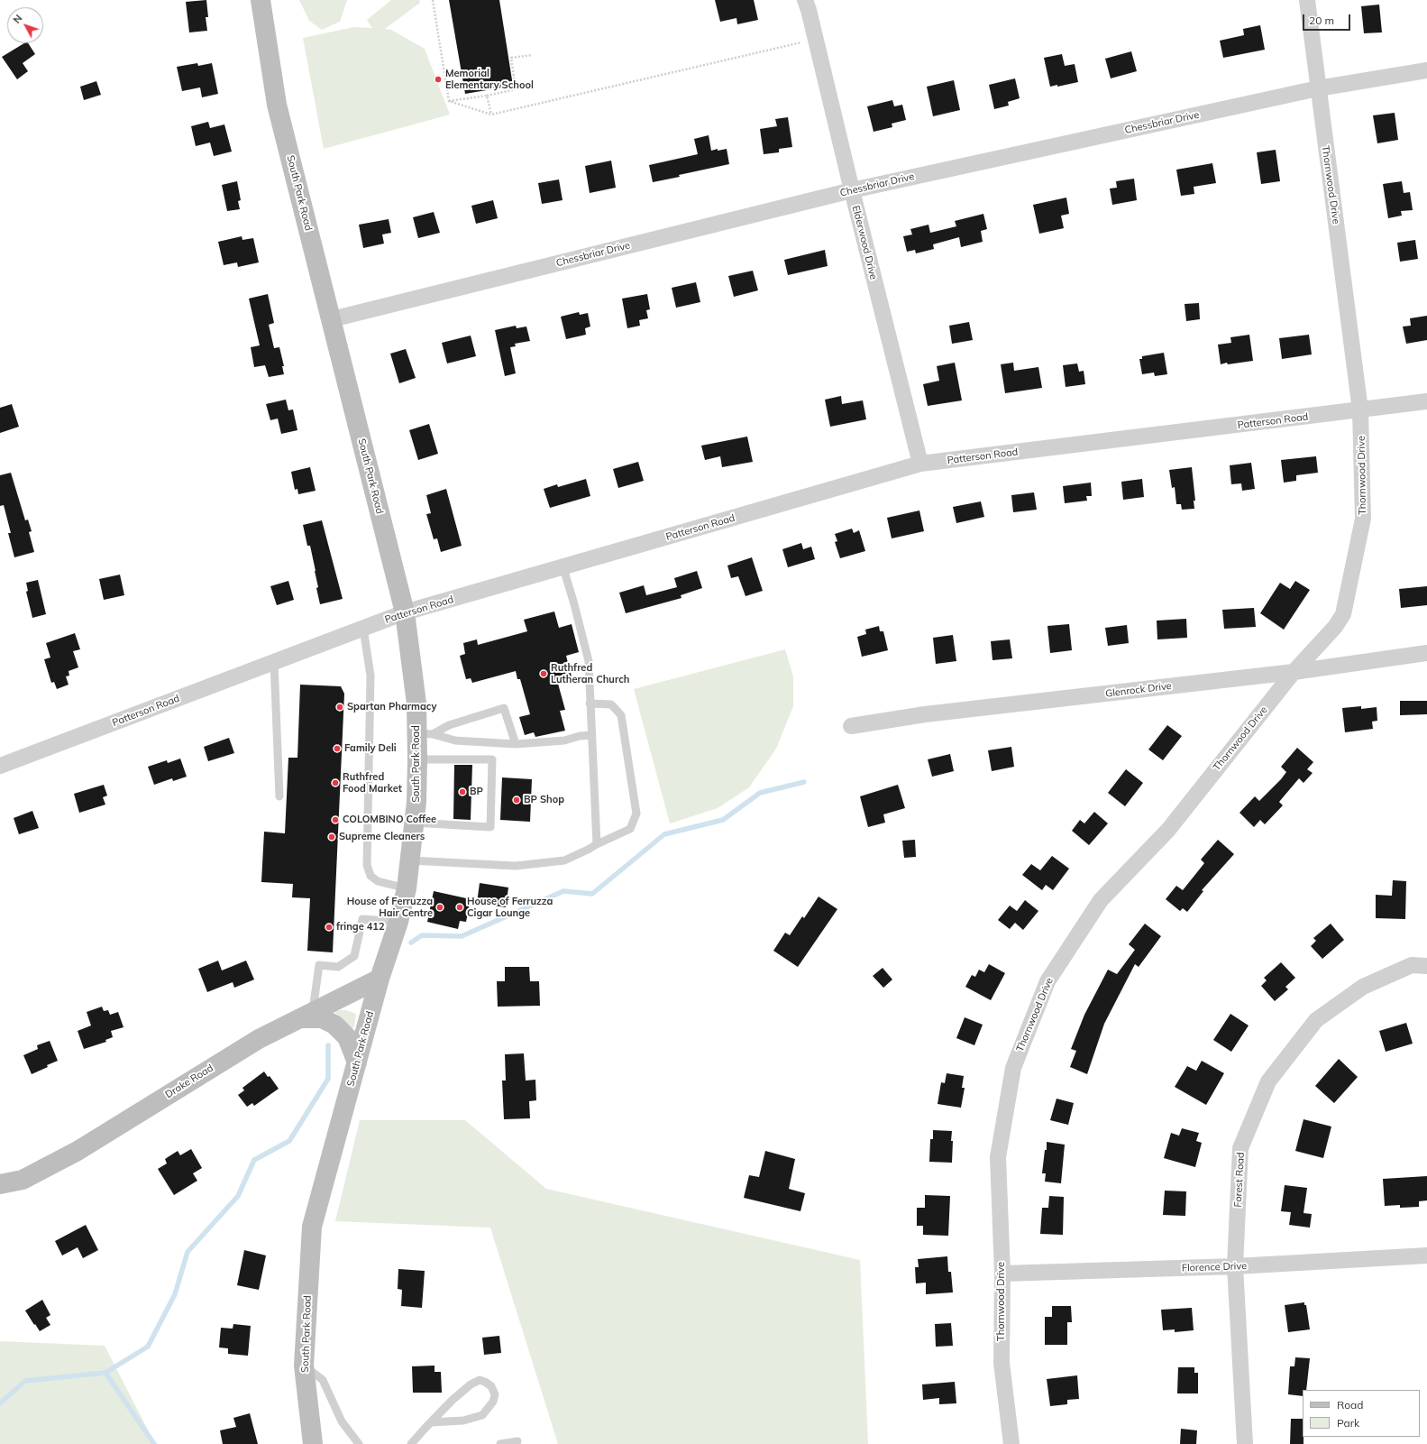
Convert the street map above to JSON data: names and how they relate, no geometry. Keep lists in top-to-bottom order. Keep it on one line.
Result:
{"streets":{"main road":["South Park Road","Drake Road"],"street":["Chessbriar Drive","Thornwood Drive","Elderwood Drive","Patterson Road","Glenrock Drive","Forest Road","Florence Drive"]},"crossings":[["Chessbriar Drive","Thornwood Drive"],["Chessbriar Drive","South Park Road"],["Chessbriar Drive","Elderwood Drive"],["Thornwood Drive","Patterson Road"],["Thornwood Drive","Glenrock Drive"],["Thornwood Drive","Florence Drive"],["South Park Road","Patterson Road"],["South Park Road","Drake Road"],["Elderwood Drive","Patterson Road"],["Forest Road","Florence Drive"]],"places":["Memorial Elementary School","Ruthfred Lutheran Church","Spartan Pharmacy","Family Deli","Ruthfred Food Market","BP","BP Shop","COLOMBINO Coffee","Supreme Cleaners","House of Ferruzza Hair Centre","House of Ferruzza Cigar Lounge","fringe 412"],"legend":["Road","Park"],"scale_bar":"20 m","north":"top left"}
